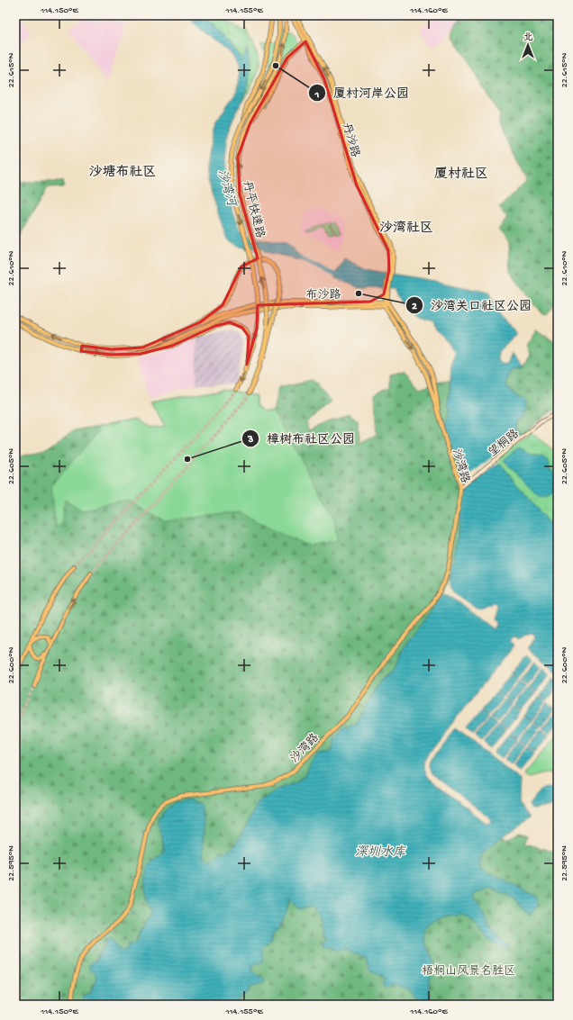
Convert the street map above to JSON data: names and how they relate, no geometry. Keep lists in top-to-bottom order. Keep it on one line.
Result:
{"streets":{"main road":["丹沙路","丹平快速路","布沙路","望桐路","沙湾路"]},"crossings":[["布沙路","沙湾路"],["望桐路","沙湾路"]],"districts":["沙塘布社区","厦村社区","沙湾社区"],"water":["沙湾河","深圳水库"],"parks":["梧桐山风景名胜区"],"places":["厦村河岸公园","沙湾关口社区公园","樟树布社区公园"],"north":"top","coordinates":["114.150°E","114.155°E","114.160°E","22.615°N","22.610°N","22.605°N","22.600°N","22.595°N"]}
